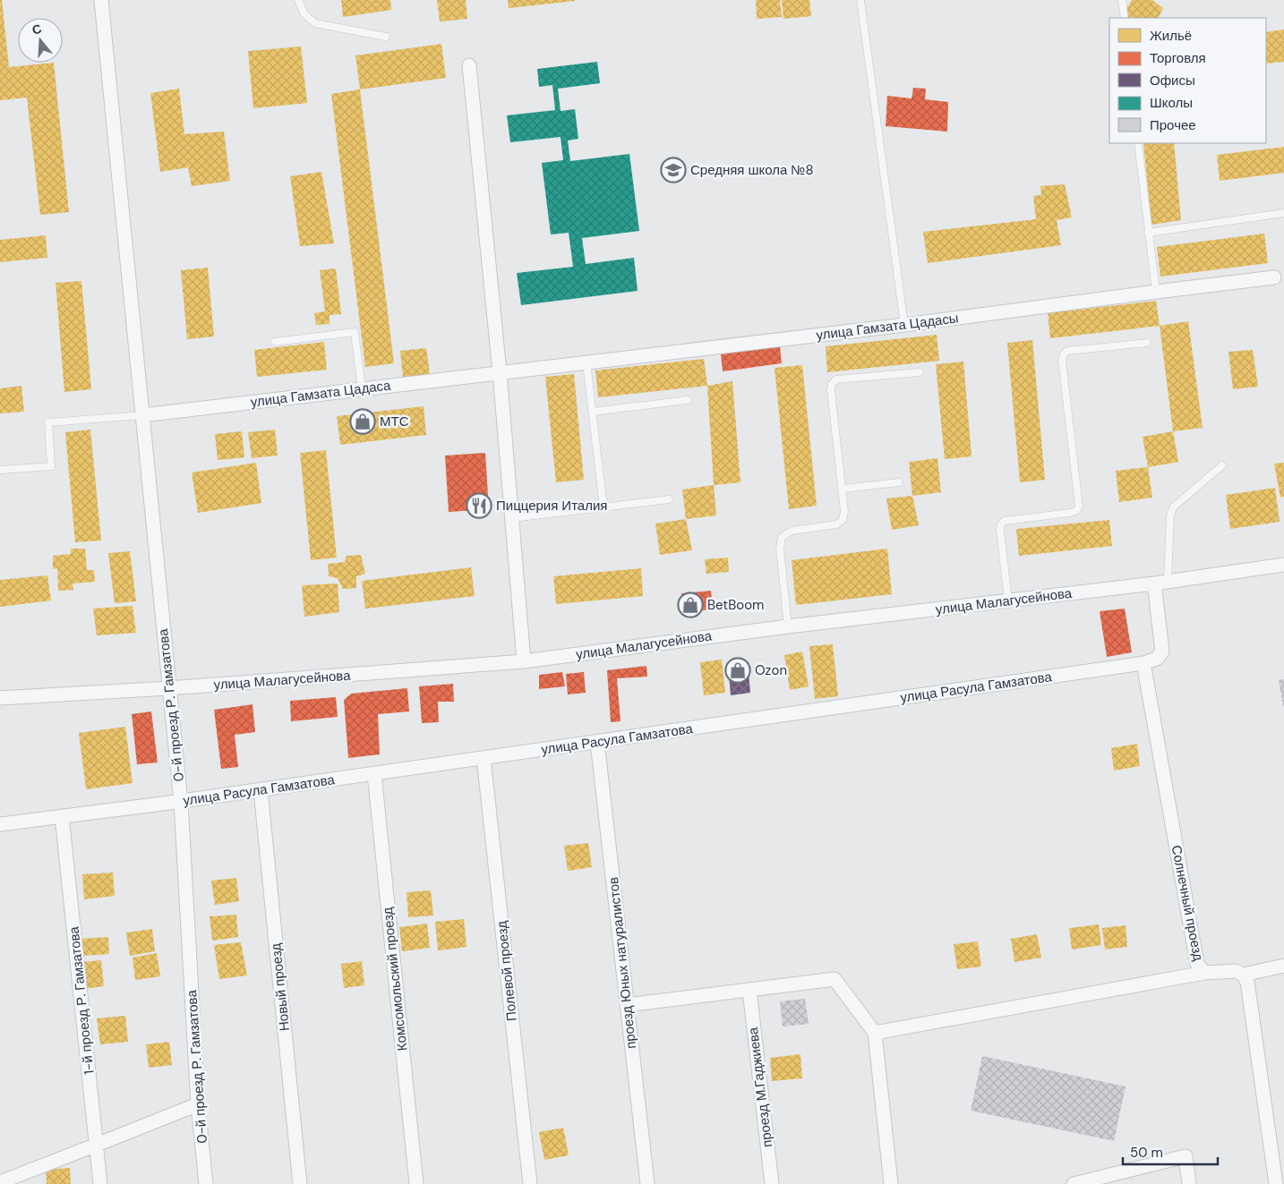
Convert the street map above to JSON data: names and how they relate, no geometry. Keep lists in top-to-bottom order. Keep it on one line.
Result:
{"streets":{"street":["улица Гамзата Цадасы","улица Гамзата Цадаса","улица Малагусейнова","улица Расула Гамзатова","0-й проезд Р. Гамзатова","Солнечный проезд","проезд Юных натуралистов","Полевой проезд","Комсомольский проезд","Новый проезд","1-й проезд Р. Гамзатова","проезд М.Гаджиева"]},"crossings":[["улица Гамзата Цадасы","улица Гамзата Цадаса"],["улица Гамзата Цадаса","0-й проезд Р. Гамзатова"],["улица Малагусейнова","улица Расула Гамзатова"],["улица Малагусейнова","0-й проезд Р. Гамзатова"],["улица Расула Гамзатова","0-й проезд Р. Гамзатова"],["улица Расула Гамзатова","Солнечный проезд"],["улица Расула Гамзатова","проезд Юных натуралистов"],["улица Расула Гамзатова","Полевой проезд"],["улица Расула Гамзатова","Комсомольский проезд"],["улица Расула Гамзатова","Новый проезд"],["улица Расула Гамзатова","1-й проезд Р. Гамзатова"]],"places":{"school or university":["Средняя школа №8"],"shop":["МТС","BetBoom","Ozon"],"restaurant":["Пиццерия Италия"]},"legend":["Жильё","Торговля","Офисы","Школы","Прочее"],"scale_bar":"50 m","north":"top"}
